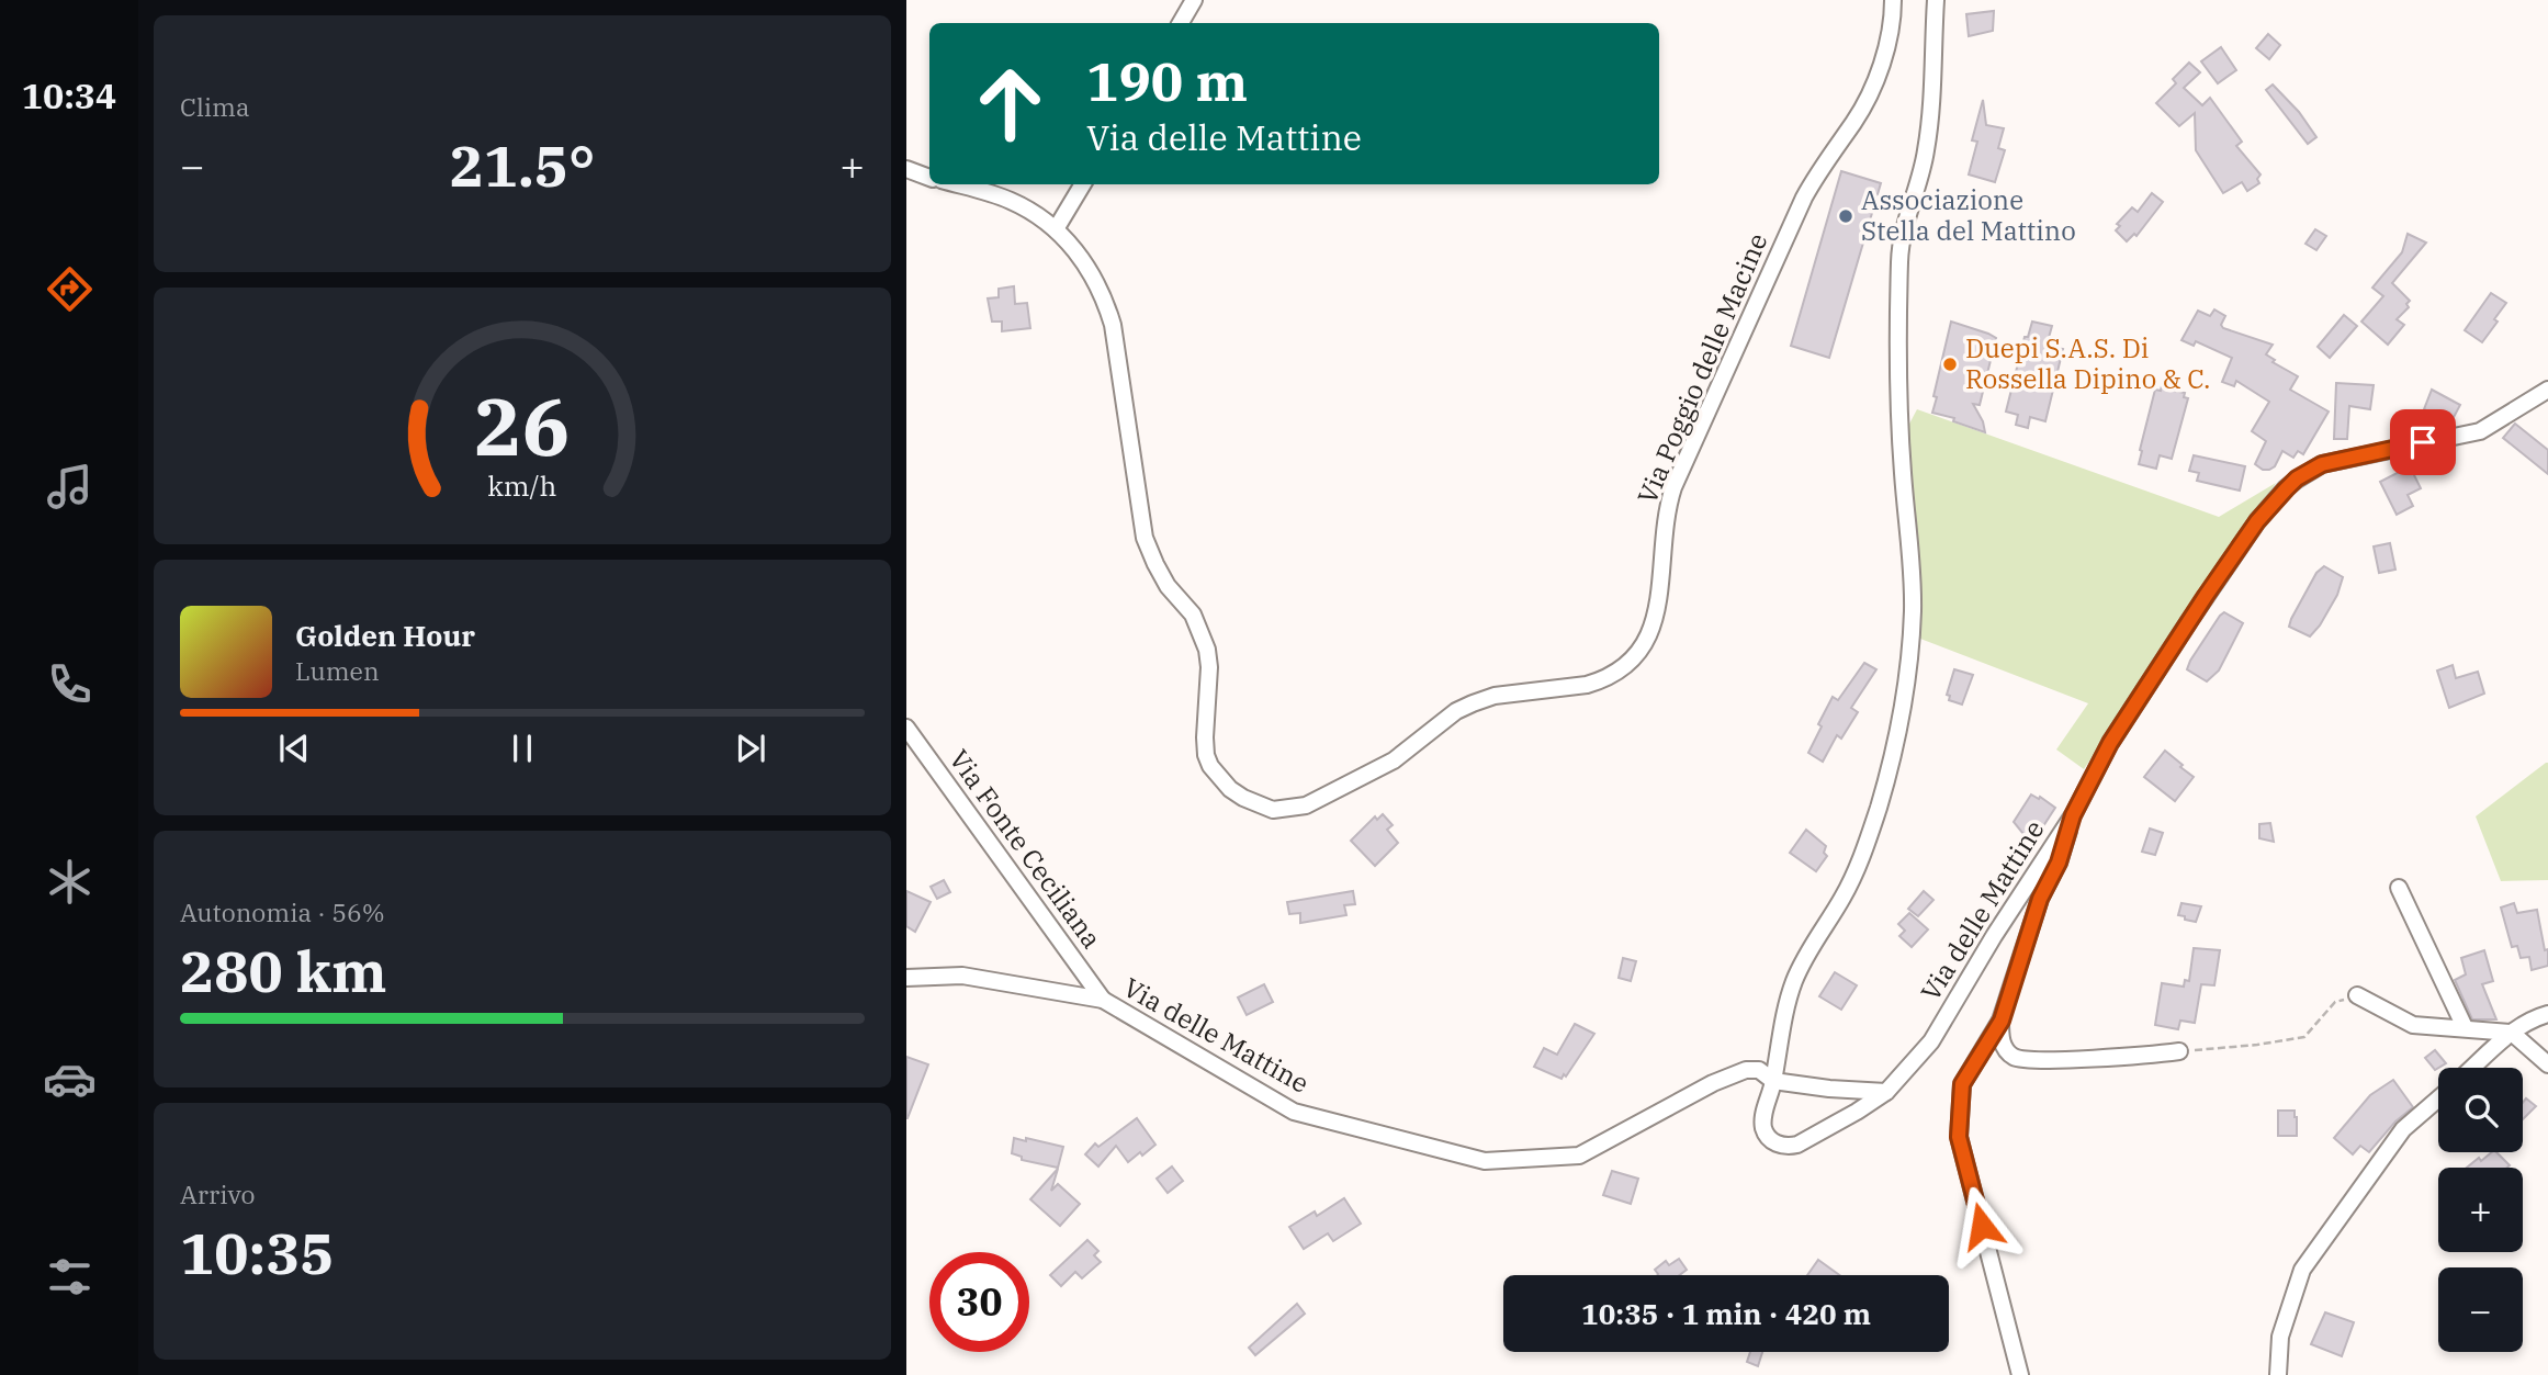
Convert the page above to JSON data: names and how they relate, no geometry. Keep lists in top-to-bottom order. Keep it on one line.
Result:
{"streets":{"street":["Via Poggio delle Macine","Via Fonte Ceciliana","Via delle Mattine"]},"crossings":[["Via Fonte Ceciliana","Via delle Mattine"]],"places":["Associazione Stella del Mattino","Duepi S.A.S. Di Rossella Dipino & C."],"page":{"tabs":"10:34","tile":["Clima",["Autonomia · 56%","280 km"],["Arrivo","10:35"]],"turn":["190 m","Via delle Mattine"],"heat":["−","21.5°","+"],"song":["Golden Hour","Lumen"],"map_buttons":["+","−"],"limit":"30","trip":"10:35 · 1 min · 420 m","gauge":["26","km/h"]}}
